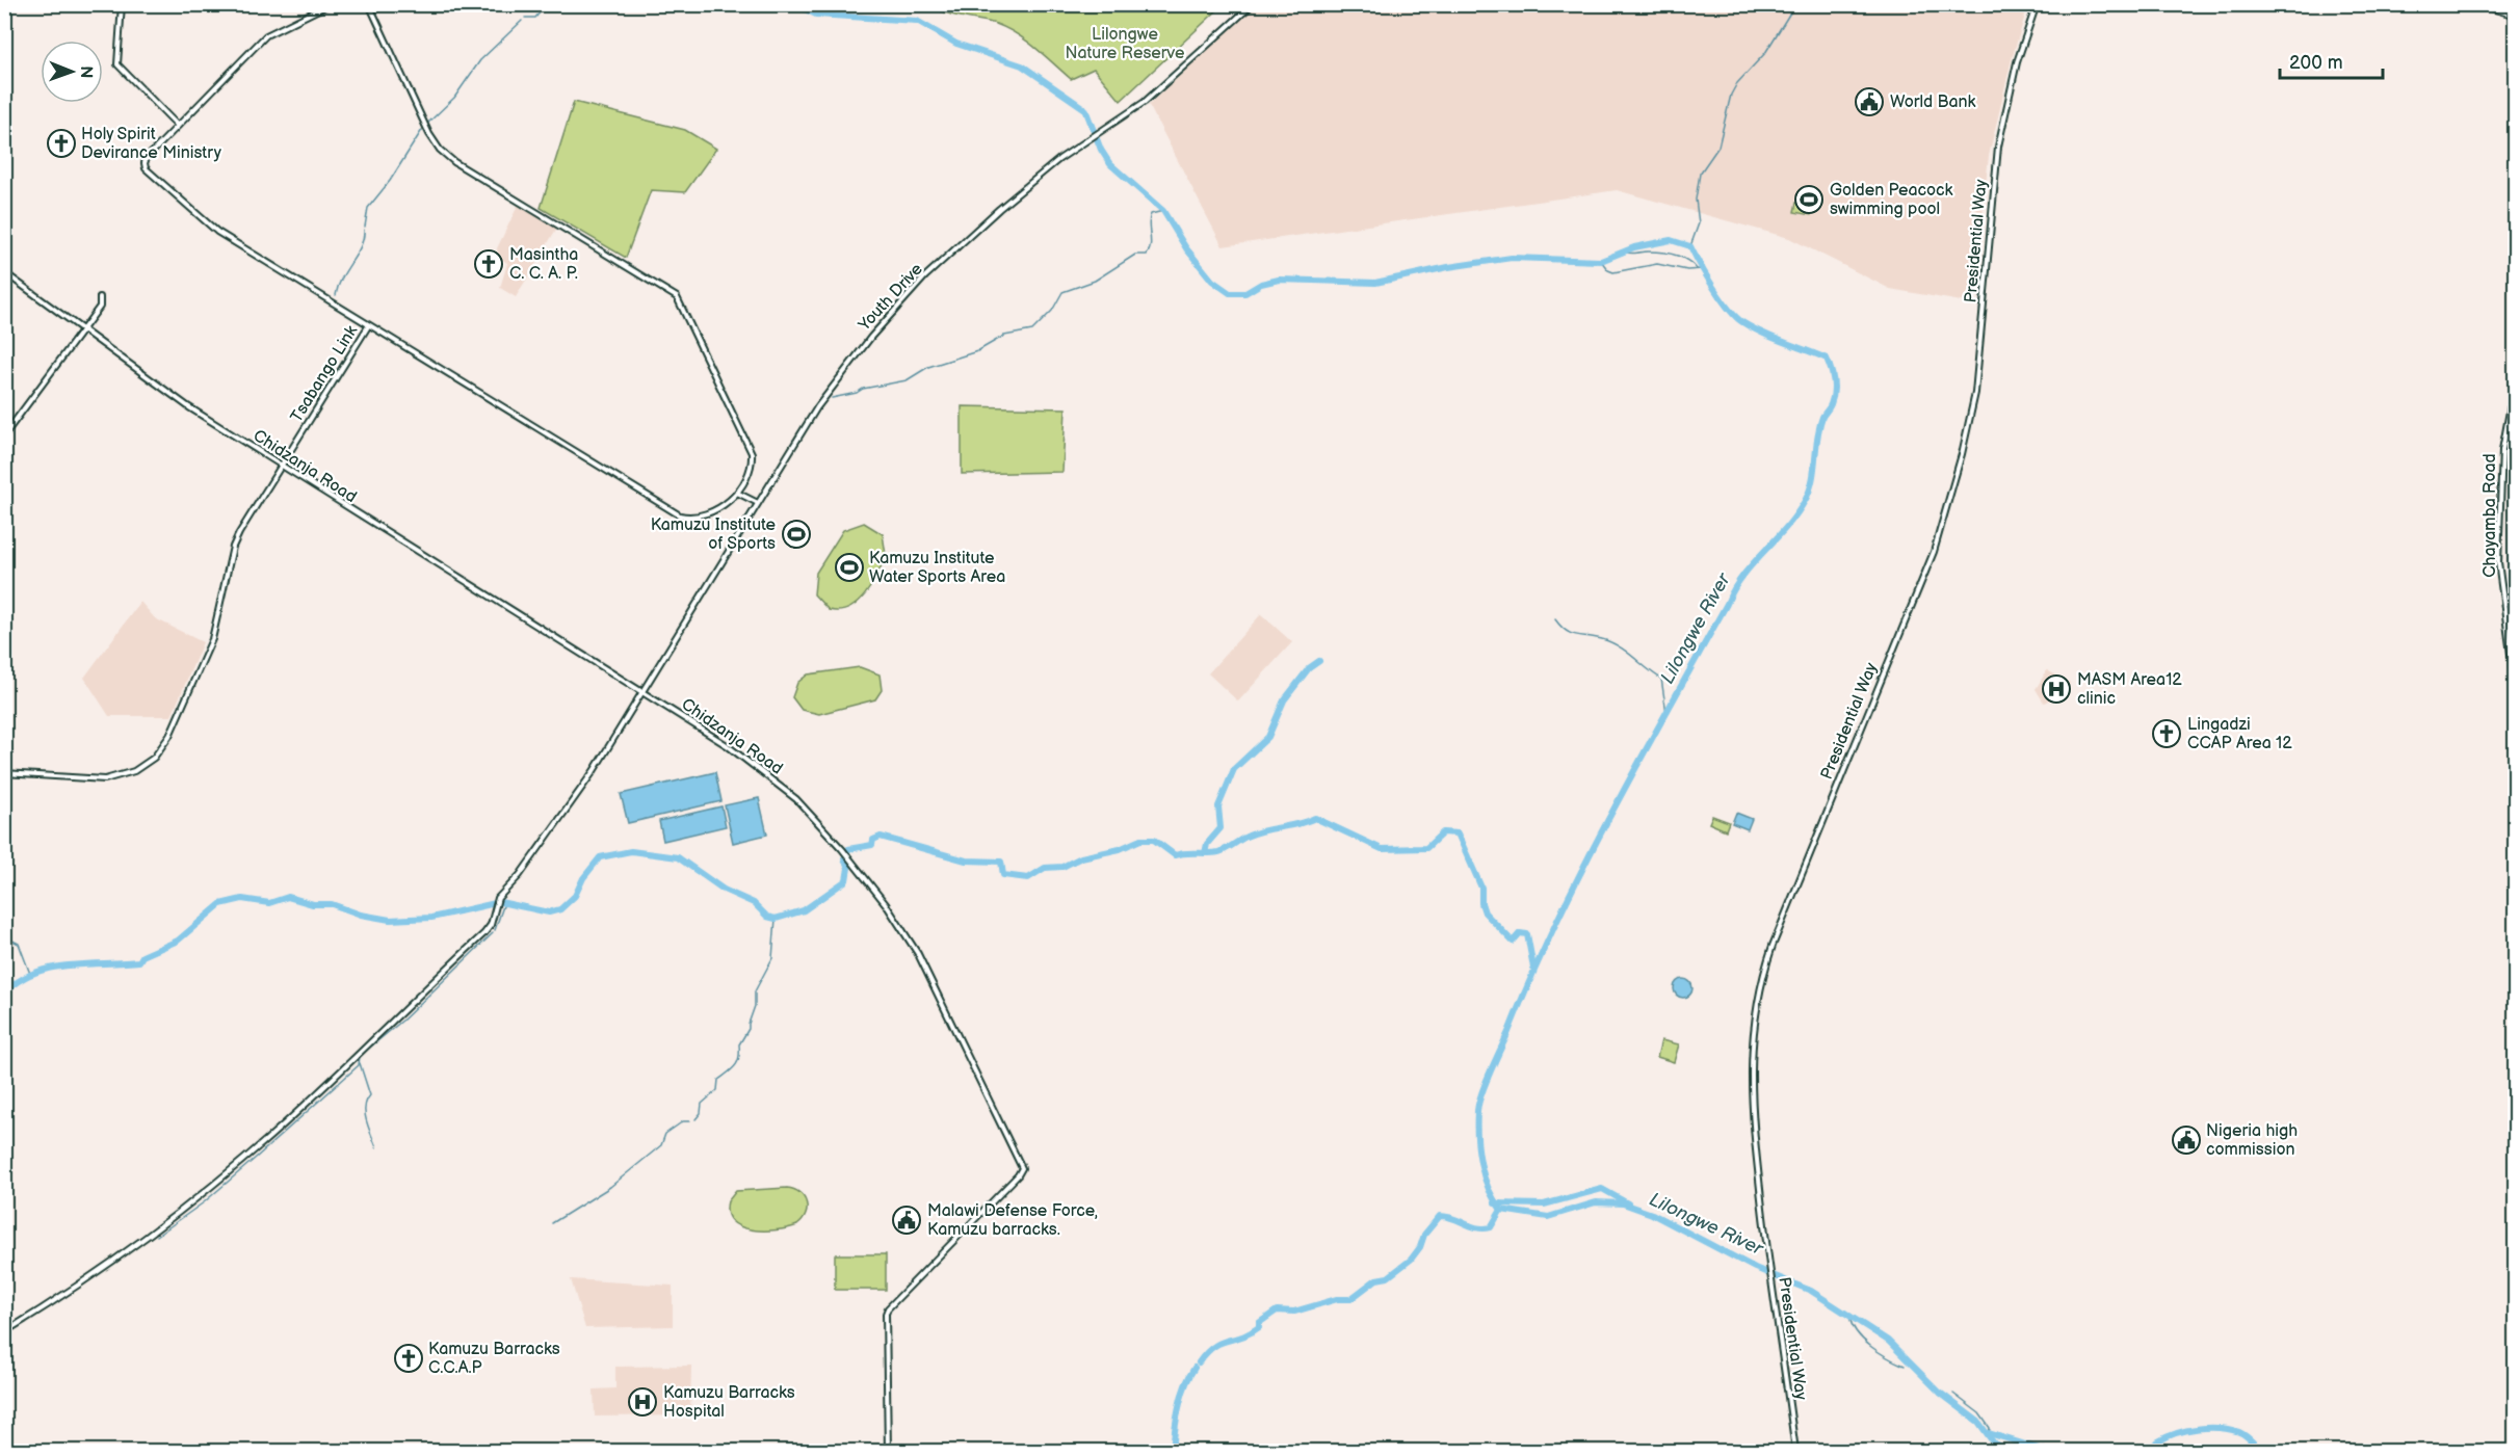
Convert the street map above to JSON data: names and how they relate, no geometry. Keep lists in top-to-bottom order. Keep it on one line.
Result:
{"streets":{"street":["Presidential Way","Youth Drive","Tsabango Link","Chidzanja Road","Chayamba Road"]},"crossings":[["Youth Drive","Chidzanja Road"],["Tsabango Link","Chidzanja Road"]],"water":["Lilongwe River"],"parks":["Lilongwe Nature Reserve"],"places":{"public building":["World Bank","Nigeria high commission","Malawi Defense Force, Kamuzu barracks."],"church":["Holy Spirit Devirance Ministry","Masintha C. C. A. P.","Lingadzi CCAP Area 12","Kamuzu Barracks C.C.A.P"],"sports":["Golden Peacock swimming pool","Kamuzu Institute of Sports","Kamuzu Institute Water Sports Area"],"hospital":["MASM Area12 clinic","Kamuzu Barracks Hospital"]},"scale_bar":"200 m","north":"right"}
